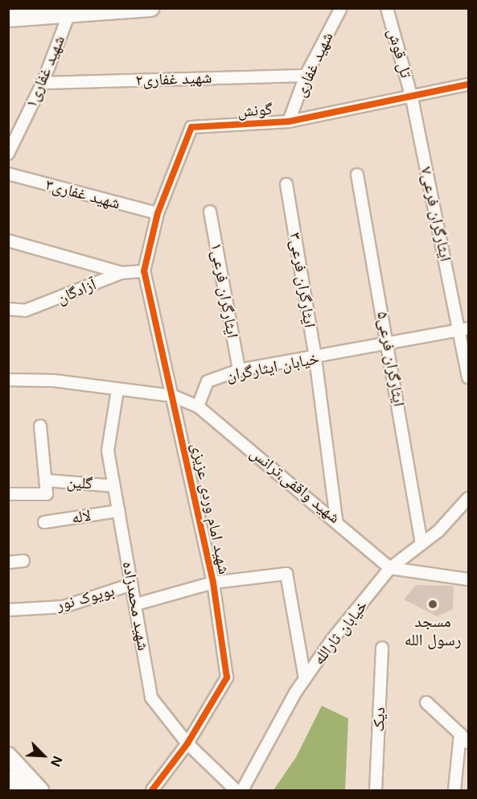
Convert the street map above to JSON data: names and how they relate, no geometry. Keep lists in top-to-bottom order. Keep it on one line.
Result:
{"streets":{"street":["تل قوش","شهید غفاری","شهید غفاری۱","شهید غفاری۲","گونش","شهید غفاری۳","ایثارگران فرعی۷","ایثارگران فرعی۳","ایثارگران فرعی۱","آزادگان","ایثارگران فرعی۵","خیابان ایثارگران","گلین","شهید واقفی،ترانس","شهید امام وردی عزیزی","لاله","بویوک نور","شهید محمدزاده","خیابان ثارالله","دیک"]},"crossings":[["تل قوش","گونش"],["تل قوش","ایثارگران فرعی۷"],["شهید غفاری","شهید غفاری۲"],["شهید غفاری","گونش"],["شهید غفاری۱","شهید غفاری۲"],["گونش","شهید غفاری۳"],["گونش","ایثارگران فرعی۷"],["گونش","آزادگان"],["گونش","شهید امام وردی عزیزی"],["ایثارگران فرعی۷","خیابان ایثارگران"],["ایثارگران فرعی۳","خیابان ایثارگران"],["ایثارگران فرعی۳","شهید واقفی،ترانس"],["ایثارگران فرعی۱","خیابان ایثارگران"],["آزادگان","شهید امام وردی عزیزی"],["ایثارگران فرعی۵","خیابان ایثارگران"],["ایثارگران فرعی۵","خیابان ثارالله"],["خیابان ایثارگران","شهید واقفی،ترانس"],["گلین","شهید محمدزاده"],["شهید واقفی،ترانس","خیابان ثارالله"],["شهید امام وردی عزیزی","شهید محمدزاده"],["لاله","شهید محمدزاده"],["بویوک نور","شهید محمدزاده"]],"places":["مسجد رسول الله"],"north":"bottom right"}
